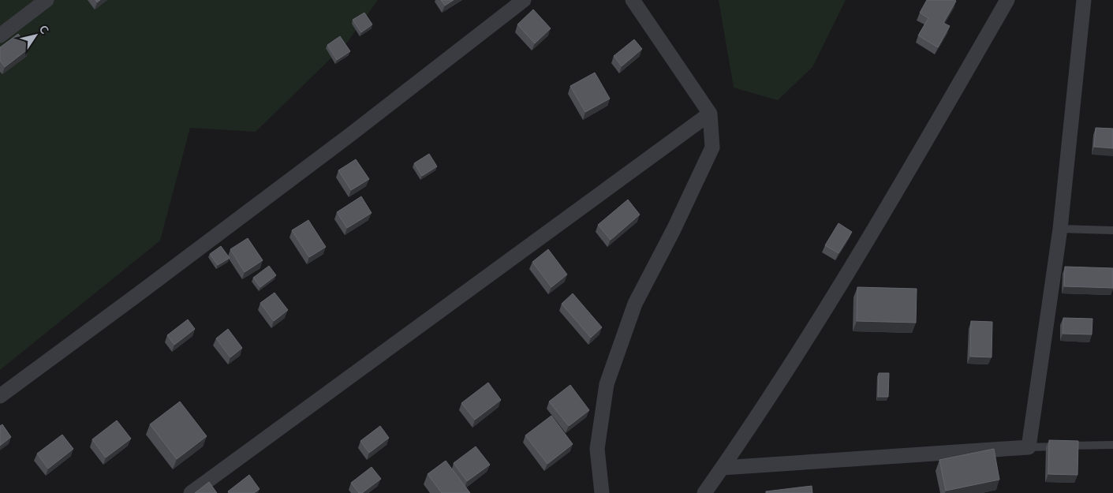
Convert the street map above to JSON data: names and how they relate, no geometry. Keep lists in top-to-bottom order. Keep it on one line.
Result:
{"north":"top right"}
